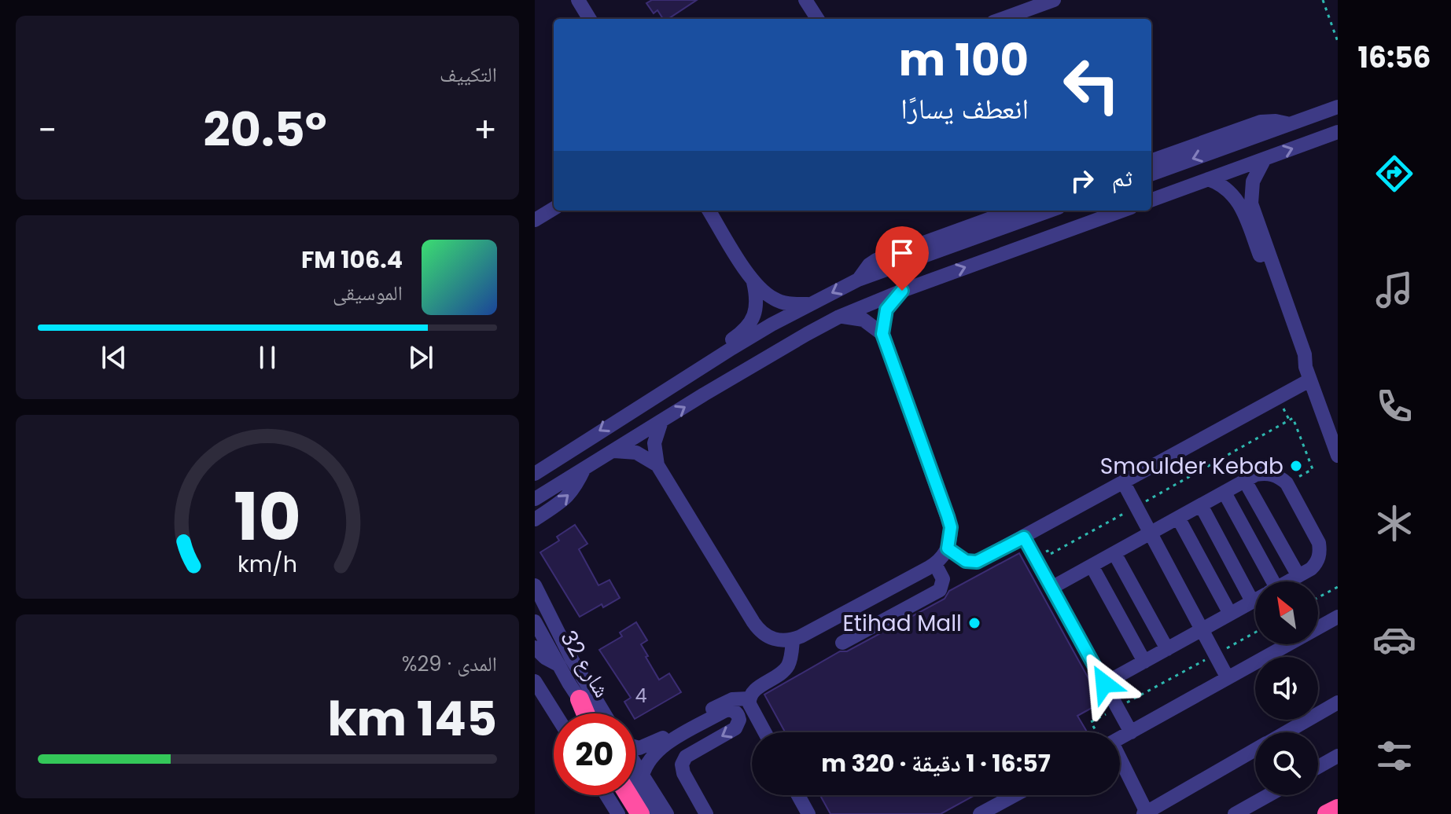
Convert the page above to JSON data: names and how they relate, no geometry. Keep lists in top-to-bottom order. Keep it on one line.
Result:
{"streets":{"street":["شارع 32"]},"places":["Smoulder Kebab","Etihad Mall"],"house_numbers":["4"],"north":"top left","page":{"tabs":"16:56","tile":["التكييف",["المدى · 29%","145 km"]],"turn":["100 m","انعطف يسارًا"],"heat":["−","20.5°","+"],"then":"ثم","song":["106.4 FM","الموسيقى"],"limit":"20","trip":"16:57 · 1 دقيقة · 320 m","gauge":["10","km/h"]}}
